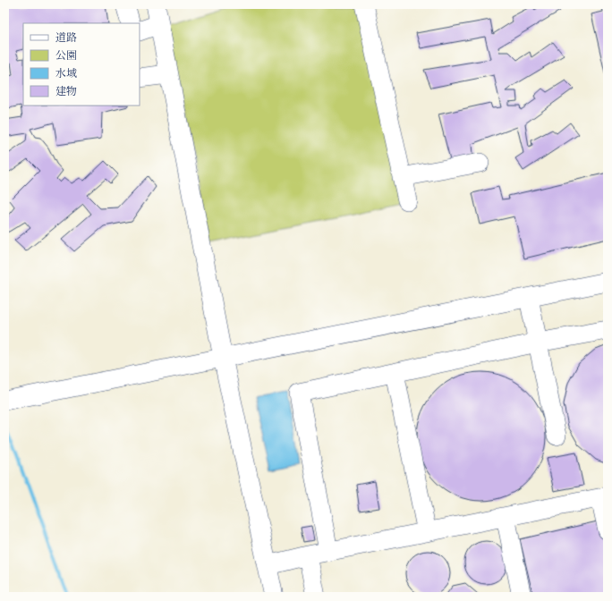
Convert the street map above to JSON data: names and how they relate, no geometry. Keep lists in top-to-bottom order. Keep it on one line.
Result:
{"legend":["道路","公園","水域","建物"]}
